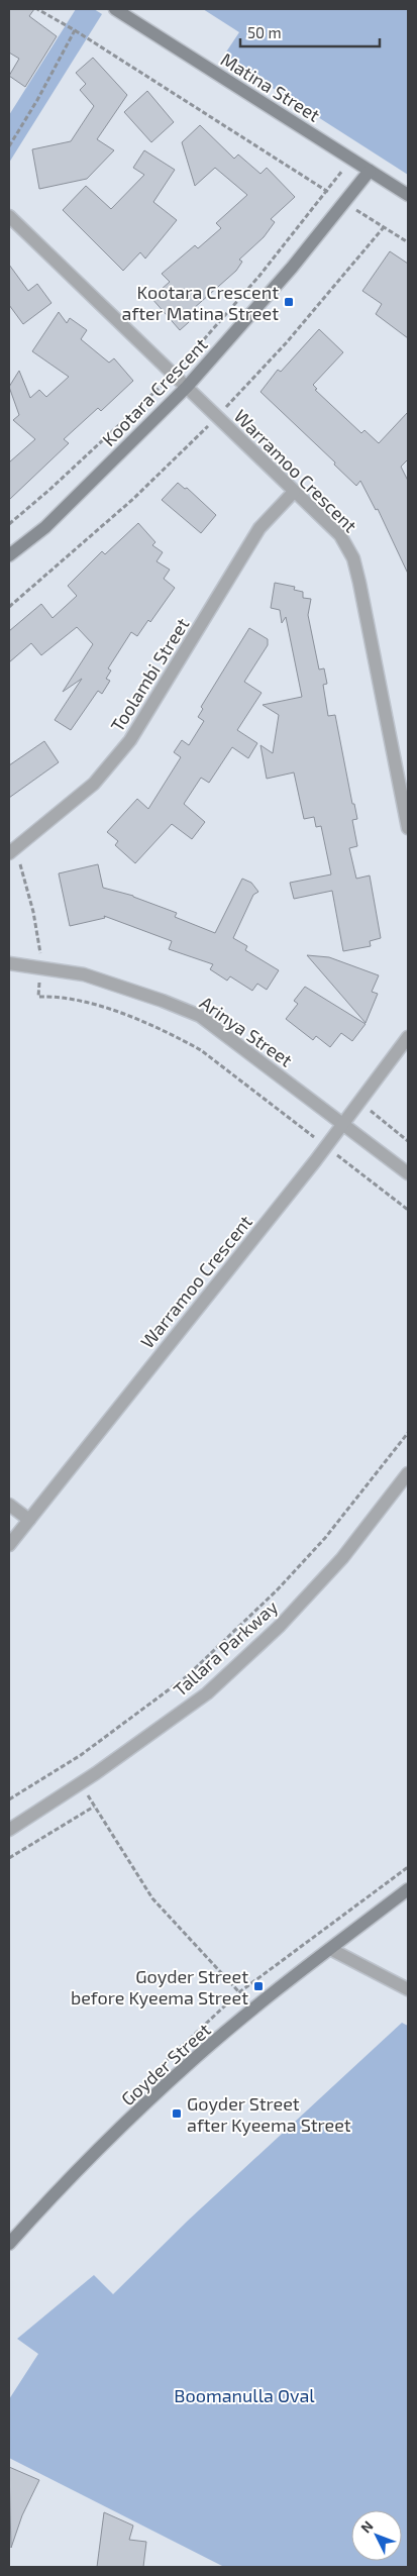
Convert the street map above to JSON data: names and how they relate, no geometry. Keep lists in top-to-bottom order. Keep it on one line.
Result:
{"streets":{"street":["Matina Street","Kootara Crescent","Warramoo Crescent","Toolambi Street","Arinya Street","Tallara Parkway","Goyder Street"]},"crossings":[["Matina Street","Kootara Crescent"],["Kootara Crescent","Warramoo Crescent"],["Warramoo Crescent","Toolambi Street"],["Warramoo Crescent","Arinya Street"]],"parks":["Boomanulla Oval"],"places":{"transit":["Kootara Crescent after Matina Street","Goyder Street before Kyeema Street","Goyder Street after Kyeema Street"]},"scale_bar":"50 m","north":"top left"}
